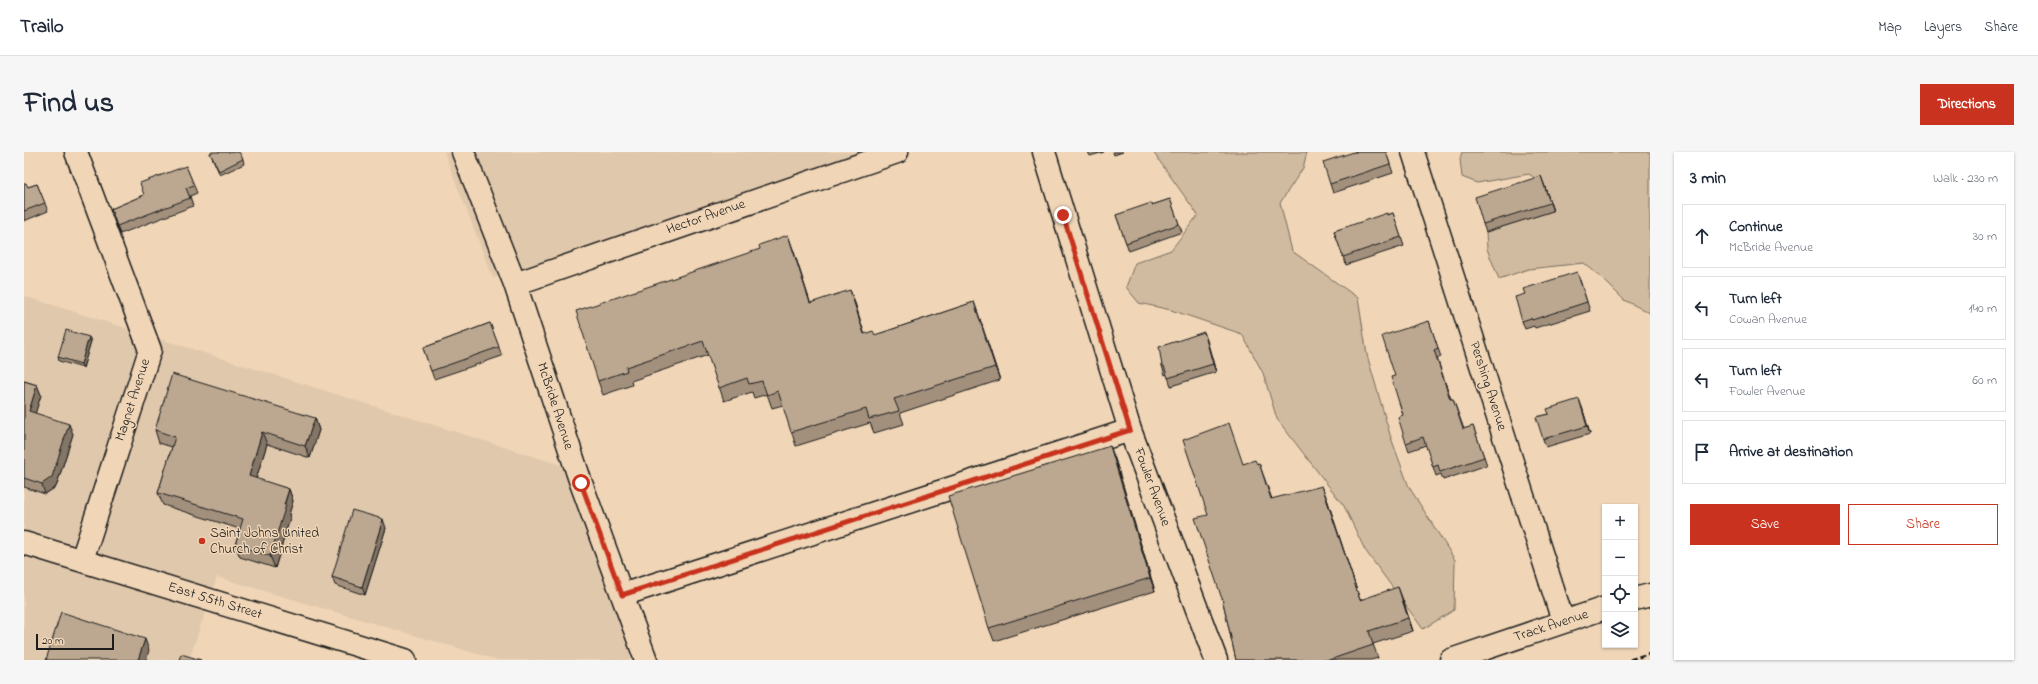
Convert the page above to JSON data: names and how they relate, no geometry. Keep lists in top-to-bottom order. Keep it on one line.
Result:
{"streets":{"street":["Hector Avenue","Pershing Avenue","Magnet Avenue","McBride Avenue","Fowler Avenue","East 55th Street","Track Avenue"]},"crossings":[["Hector Avenue","McBride Avenue"],["Pershing Avenue","Track Avenue"],["Magnet Avenue","East 55th Street"]],"places":["Saint Johns United Church of Christ"],"scale_bar":"20 m","page":{"header":"Trailo","nav":["Map","Layers","Share"],"title":"Find us","buttons":["Directions",["Save","Share"]],"heading":["3 min","Walk · 230 m"],"list":[["Continue","McBride Avenue","30 m"],["Turn left","Cowan Avenue","140 m"],["Turn left","Fowler Avenue","60 m"],"Arrive at destination"],"map_buttons":["+","−"],"scale":"20 m"}}
